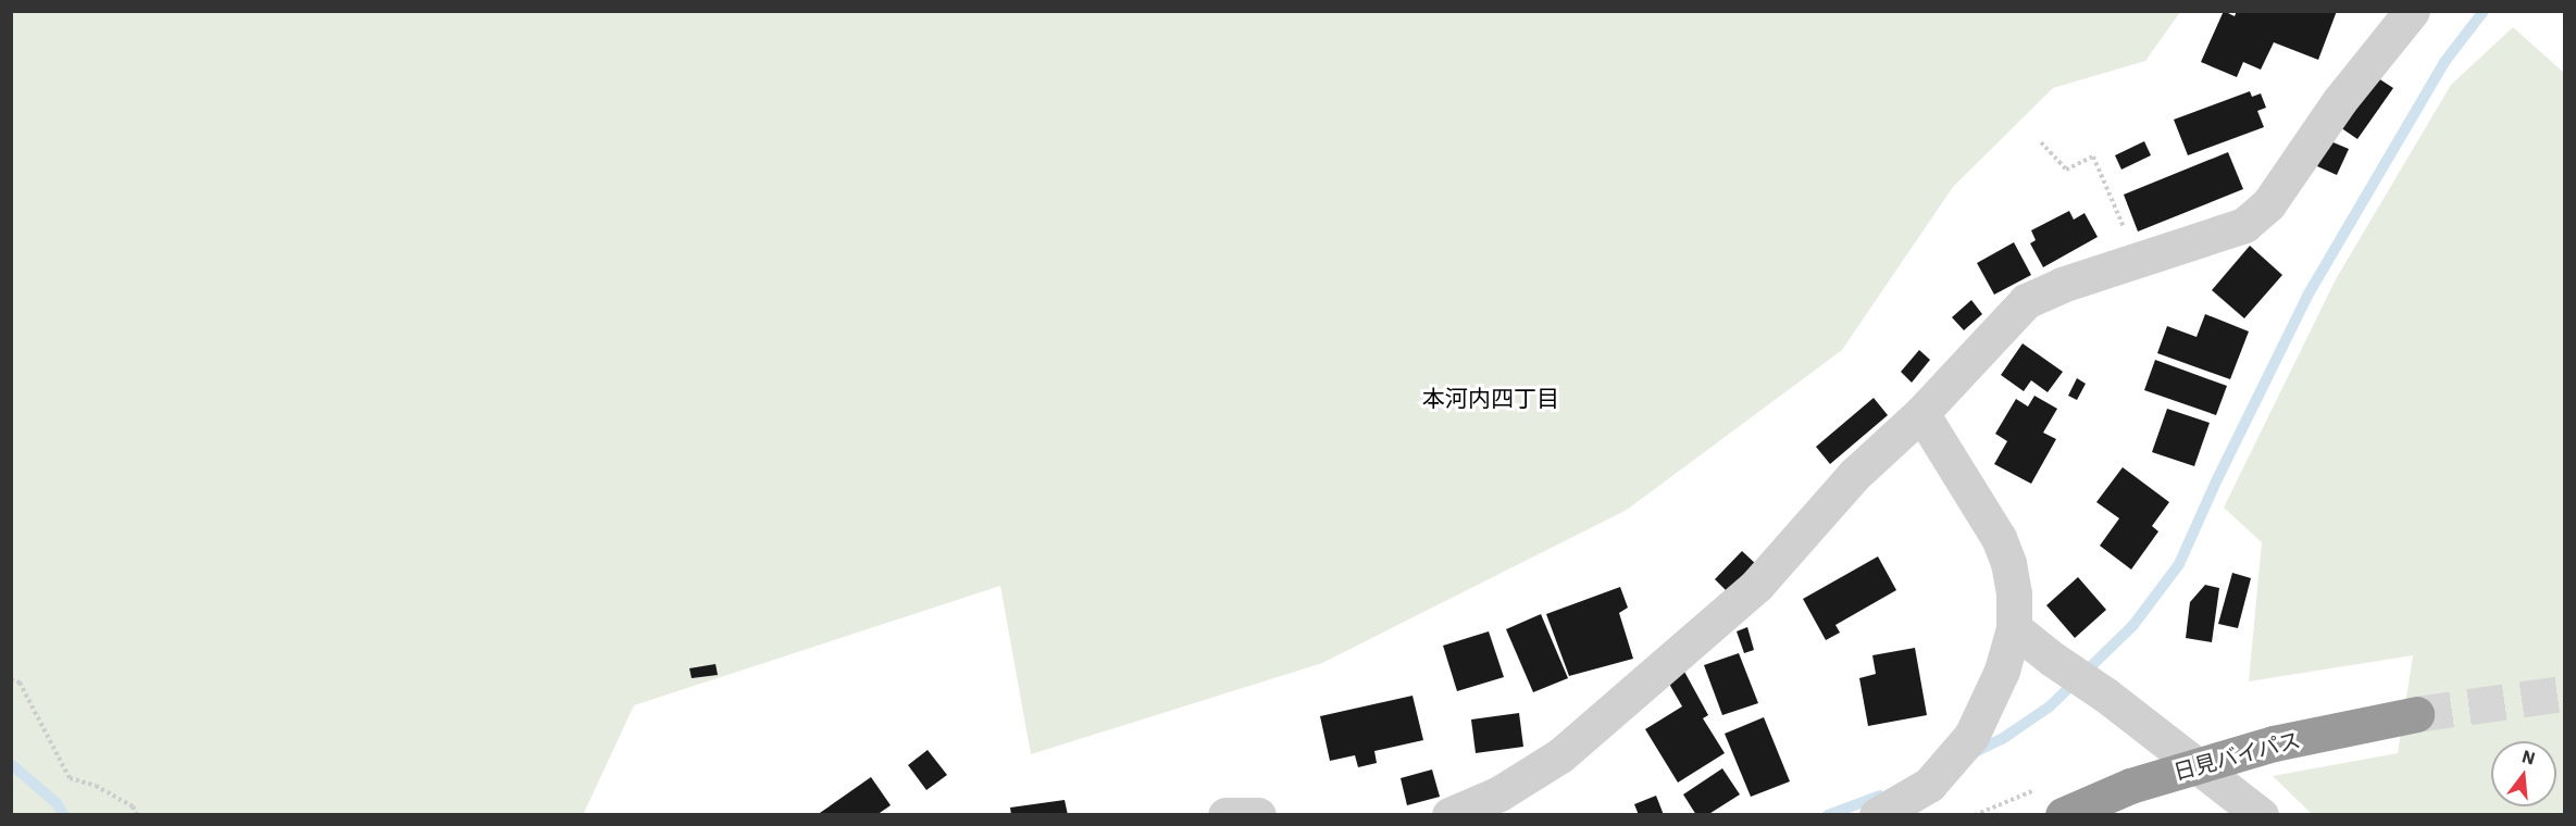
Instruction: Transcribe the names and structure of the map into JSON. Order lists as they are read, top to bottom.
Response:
{
  "streets": {
    "highway": ["日見バイパス"]
  },
  "districts": ["本河内四丁目"],
  "north": "top"
}
